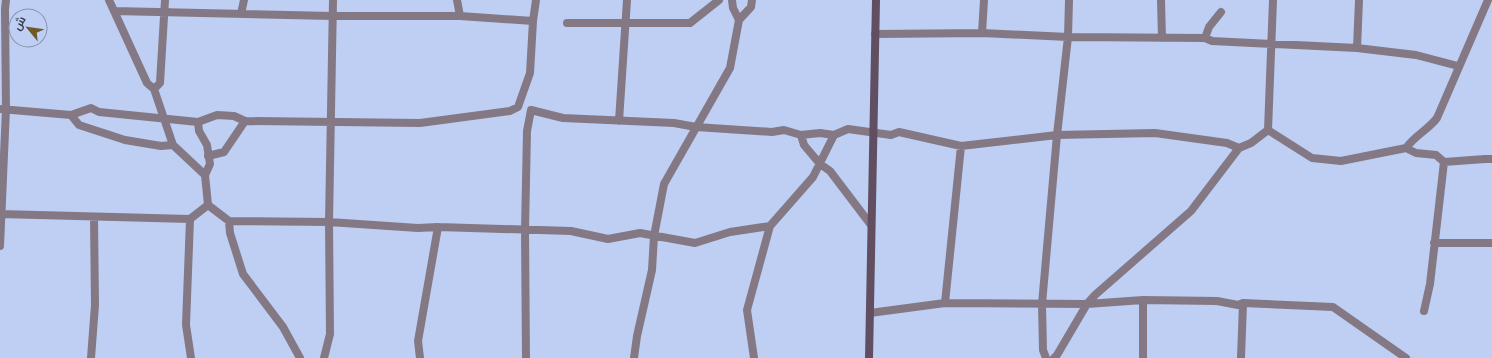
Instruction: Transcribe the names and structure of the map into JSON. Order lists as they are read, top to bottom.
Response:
{
  "north": "top left"
}
